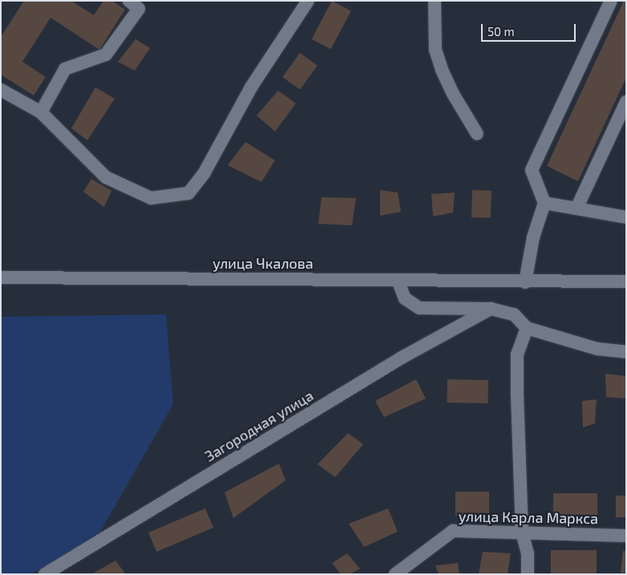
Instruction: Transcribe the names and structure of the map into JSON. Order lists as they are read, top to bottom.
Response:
{
  "streets": {
    "street": ["улица Чкалова", "Загородная улица", "улица Карла Маркса"]
  },
  "scale_bar": "50 m"
}
